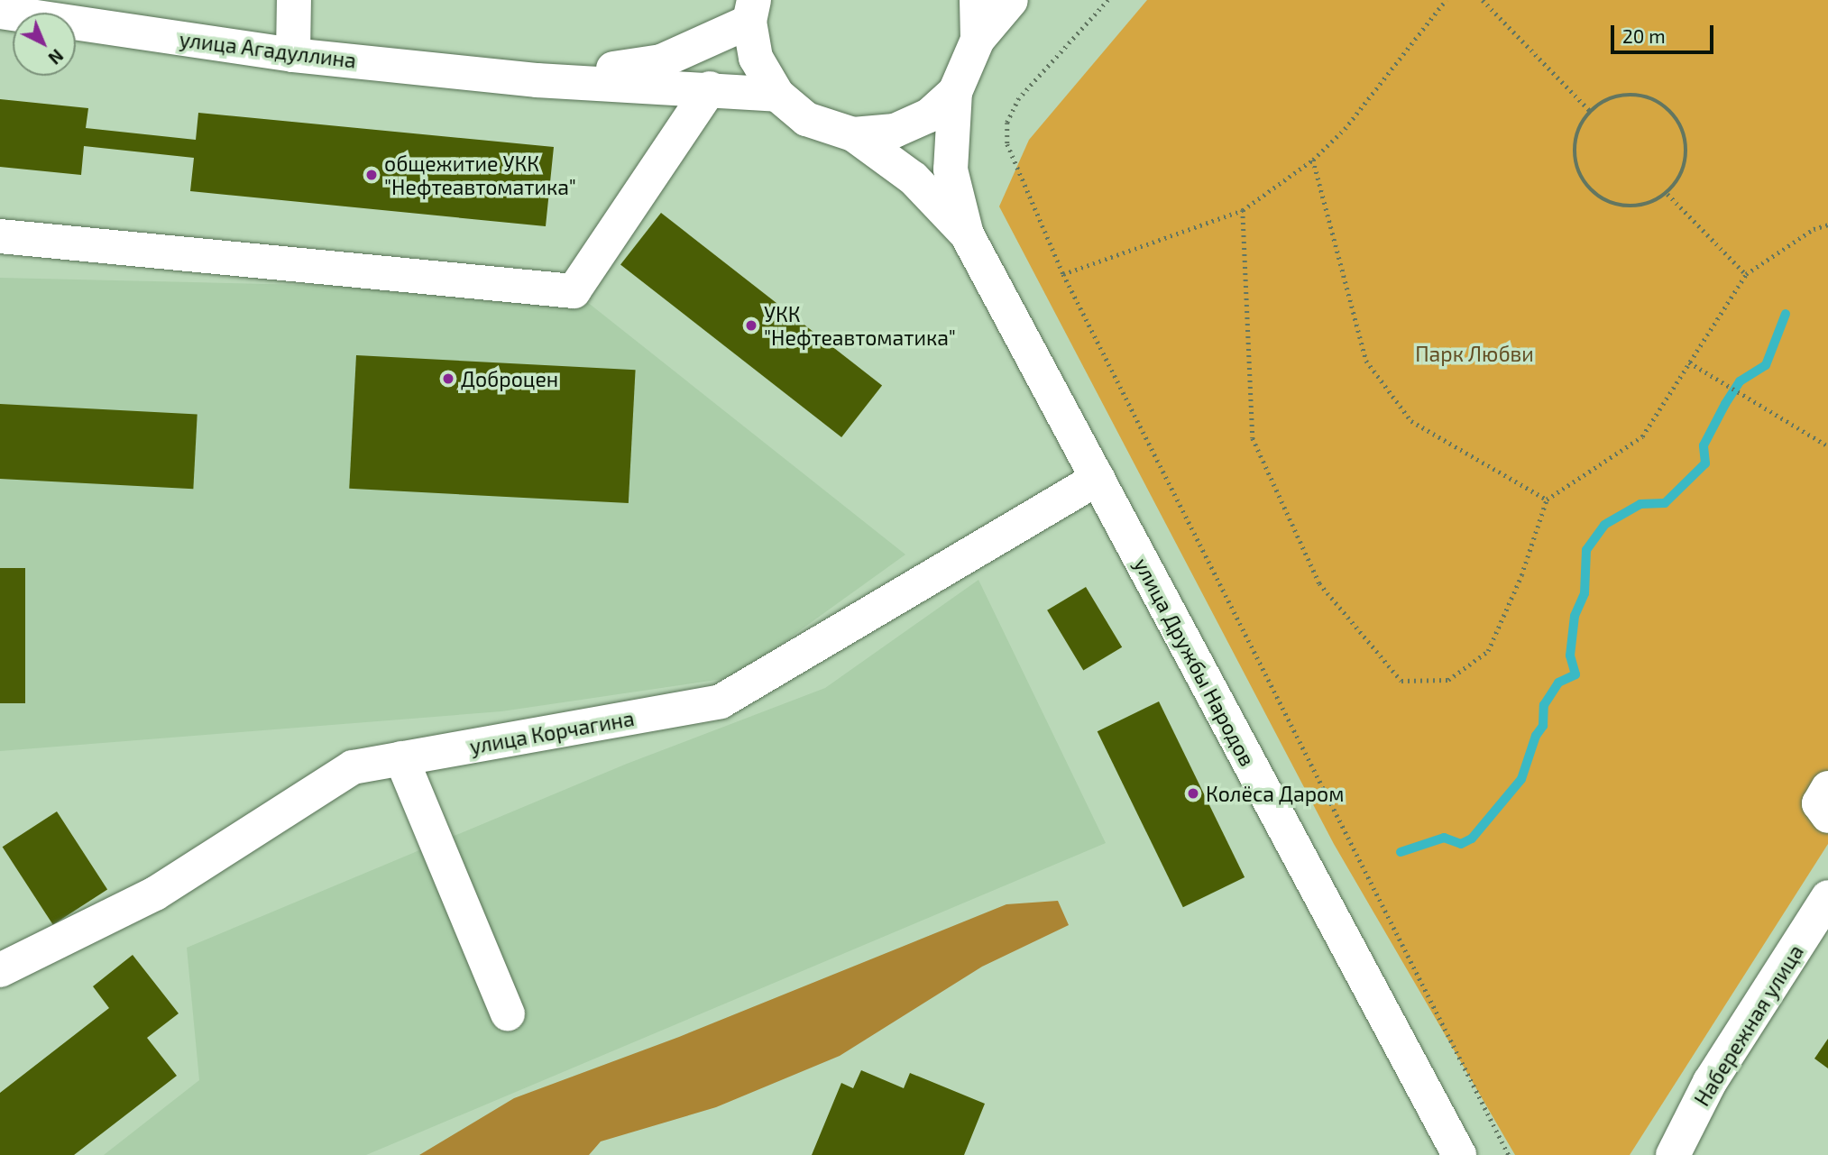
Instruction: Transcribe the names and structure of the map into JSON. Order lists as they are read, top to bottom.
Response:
{
  "streets": {
    "main road": [
      "улица Агадуллина",
      "улица Дружбы Народов",
      "улица Корчагина",
      "Набережная улица"
    ]
  },
  "crossings": [
    ["улица Дружбы Народов", "улица Корчагина"]
  ],
  "parks": ["Парк Любви"],
  "places": [
    "общежитие УКК \"Нефтеавтоматика\"",
    "УКК \"Нефтеавтоматика\"",
    "Доброцен",
    "Колёса Даром"
  ],
  "scale_bar": "20 m",
  "north": "bottom right"
}
